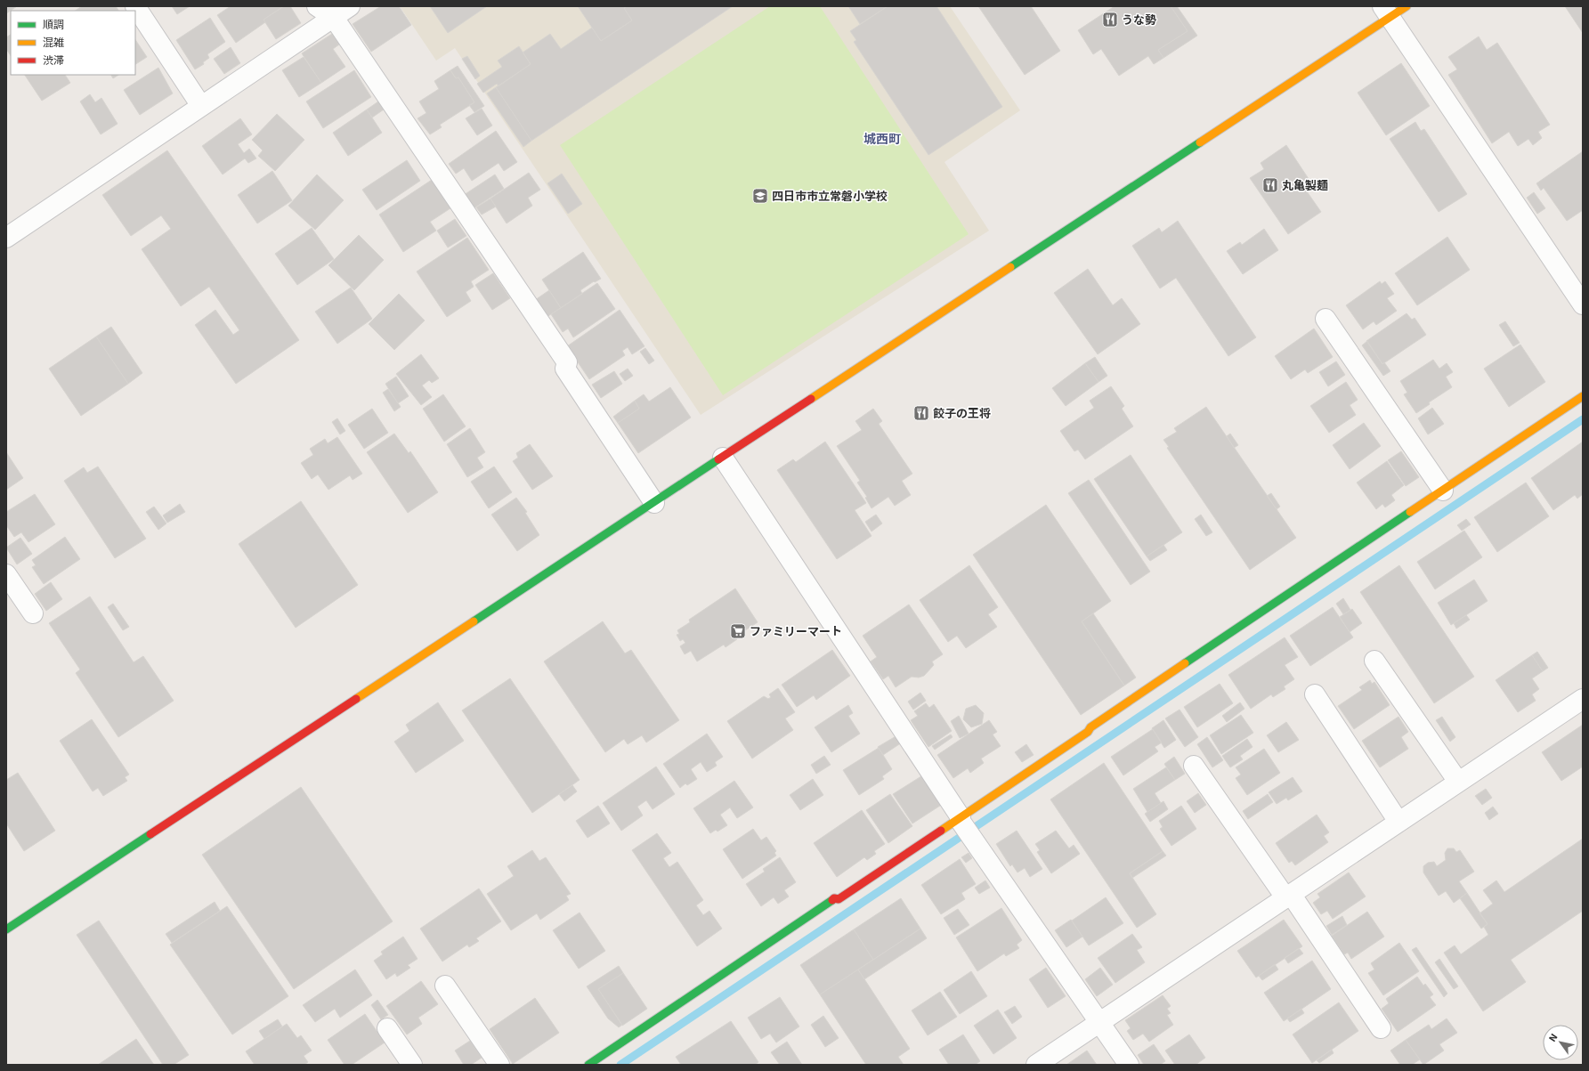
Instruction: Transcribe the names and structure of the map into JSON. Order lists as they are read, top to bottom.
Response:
{
  "districts": ["城西町"],
  "places": {
    "restaurant": ["うな勢", "丸亀製麺", "餃子の王将"],
    "school or university": ["四日市市立常磐小学校"],
    "supermarket": ["ファミリーマート"]
  },
  "legend": ["順調", "混雑", "渋滞"],
  "north": "top left"
}
